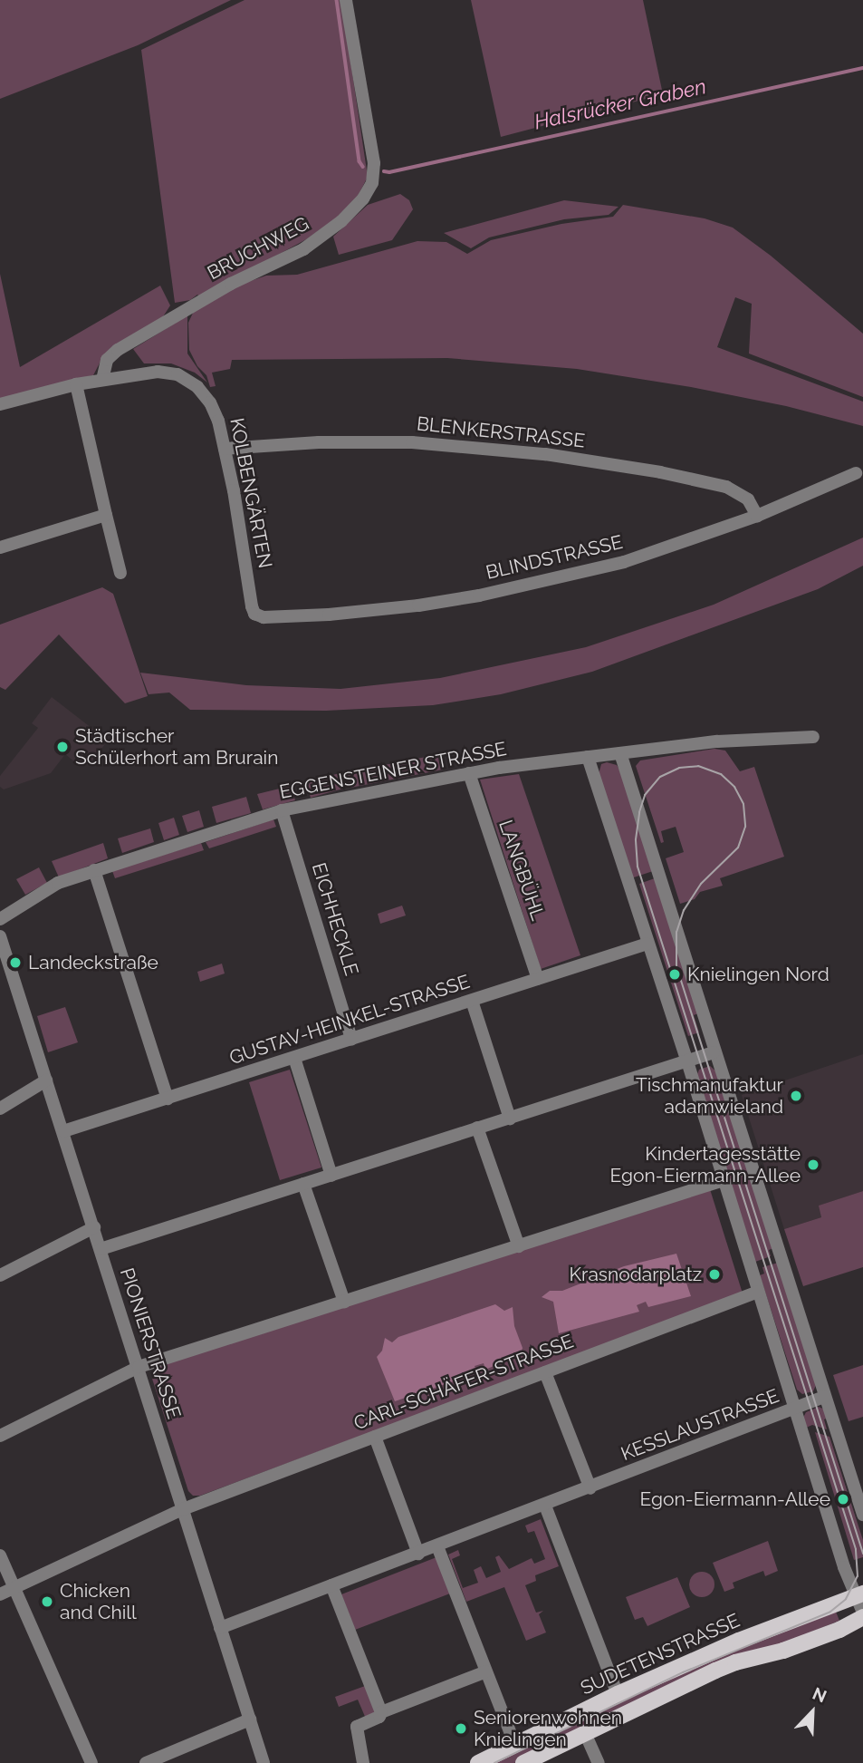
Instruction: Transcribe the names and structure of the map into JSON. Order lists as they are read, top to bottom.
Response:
{
  "streets": {
    "main road": ["SUDETENSTRASSE"],
    "street": [
      "BRUCHWEG",
      "BLENKERSTRASSE",
      "KOLBENGÄRTEN",
      "BLINDSTRASSE",
      "EGGENSTEINER STRASSE",
      "LANGBÜHL",
      "EICHHECKLE",
      "GUSTAV-HEINKEL-STRASSE",
      "PIONIERSTRASSE",
      "CARL-SCHÄFER-STRASSE",
      "KESSLAUSTRASSE"
    ]
  },
  "crossings": [
    ["BRUCHWEG", "KOLBENGÄRTEN"],
    ["BLENKERSTRASSE", "KOLBENGÄRTEN"],
    ["BLENKERSTRASSE", "BLINDSTRASSE"],
    ["KOLBENGÄRTEN", "BLINDSTRASSE"],
    ["EGGENSTEINER STRASSE", "LANGBÜHL"],
    ["EGGENSTEINER STRASSE", "EICHHECKLE"],
    ["LANGBÜHL", "GUSTAV-HEINKEL-STRASSE"],
    ["EICHHECKLE", "GUSTAV-HEINKEL-STRASSE"],
    ["GUSTAV-HEINKEL-STRASSE", "PIONIERSTRASSE"],
    ["PIONIERSTRASSE", "CARL-SCHÄFER-STRASSE"],
    ["PIONIERSTRASSE", "KESSLAUSTRASSE"]
  ],
  "water": ["Halsrücker Graben"],
  "places": [
    "Städtischer Schülerhort am Brurain",
    "Landeckstraße",
    "Knielingen Nord",
    "Tischmanufaktur adamwieland",
    "Kindertagesstätte Egon-Eiermann-Allee",
    "Krasnodarplatz",
    "Egon-Eiermann-Allee",
    "Chicken and Chill",
    "Seniorenwohnen Knielingen"
  ],
  "north": "top right"
}
